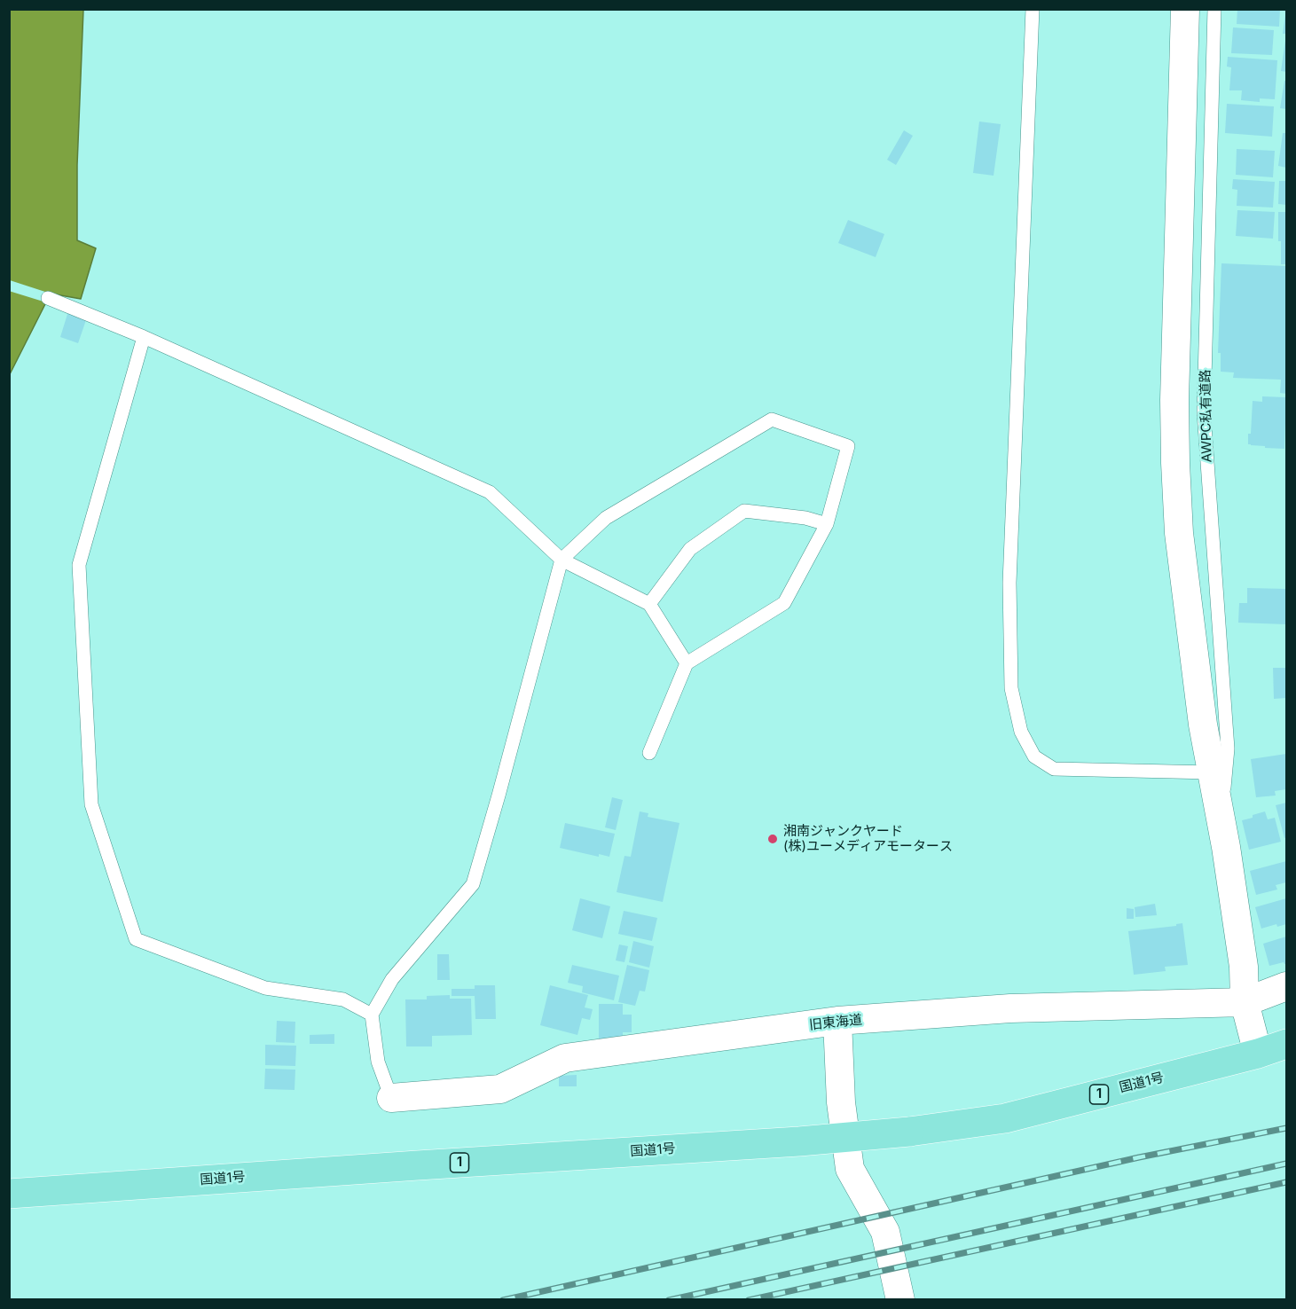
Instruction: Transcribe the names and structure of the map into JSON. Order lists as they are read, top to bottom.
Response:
{
  "streets": {
    "highway": ["国道1号", "1"],
    "street": ["旧東海道"],
    "lane": ["AWPC私有道路"]
  },
  "places": ["湘南ジャンクヤード (株)ユーメディアモータース"]
}
